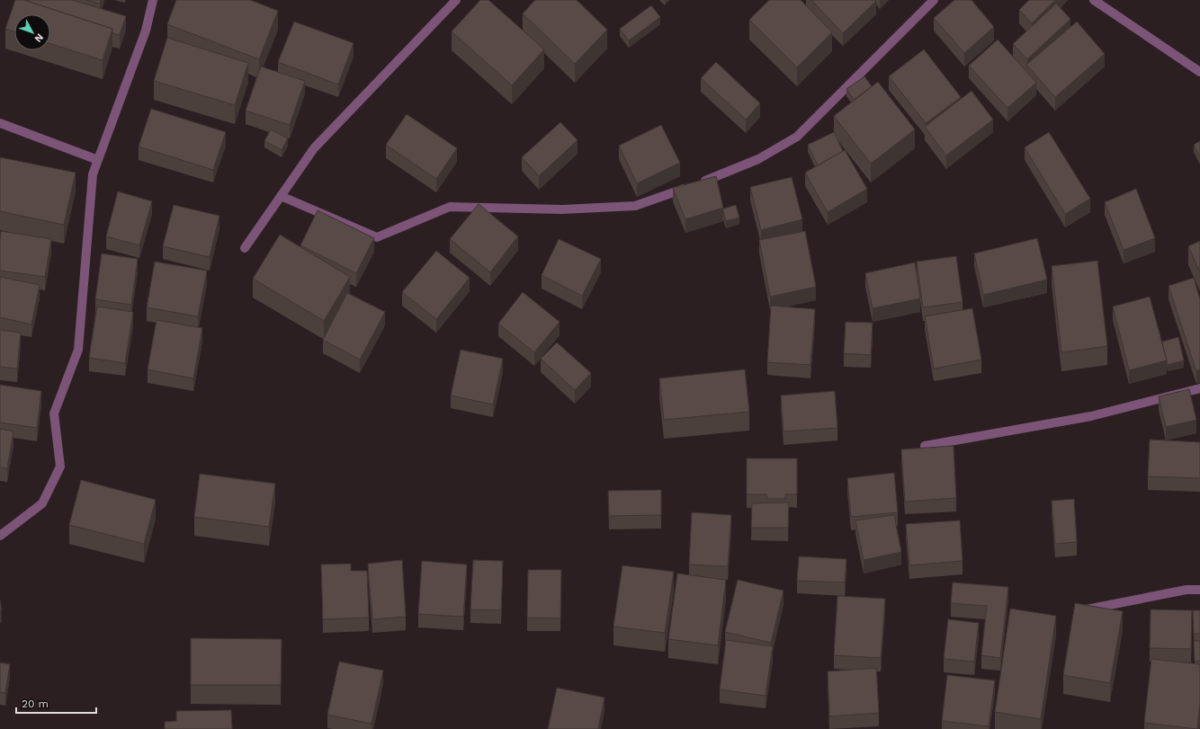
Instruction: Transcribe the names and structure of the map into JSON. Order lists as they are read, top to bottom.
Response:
{
  "scale_bar": "20 m",
  "north": "bottom right"
}
